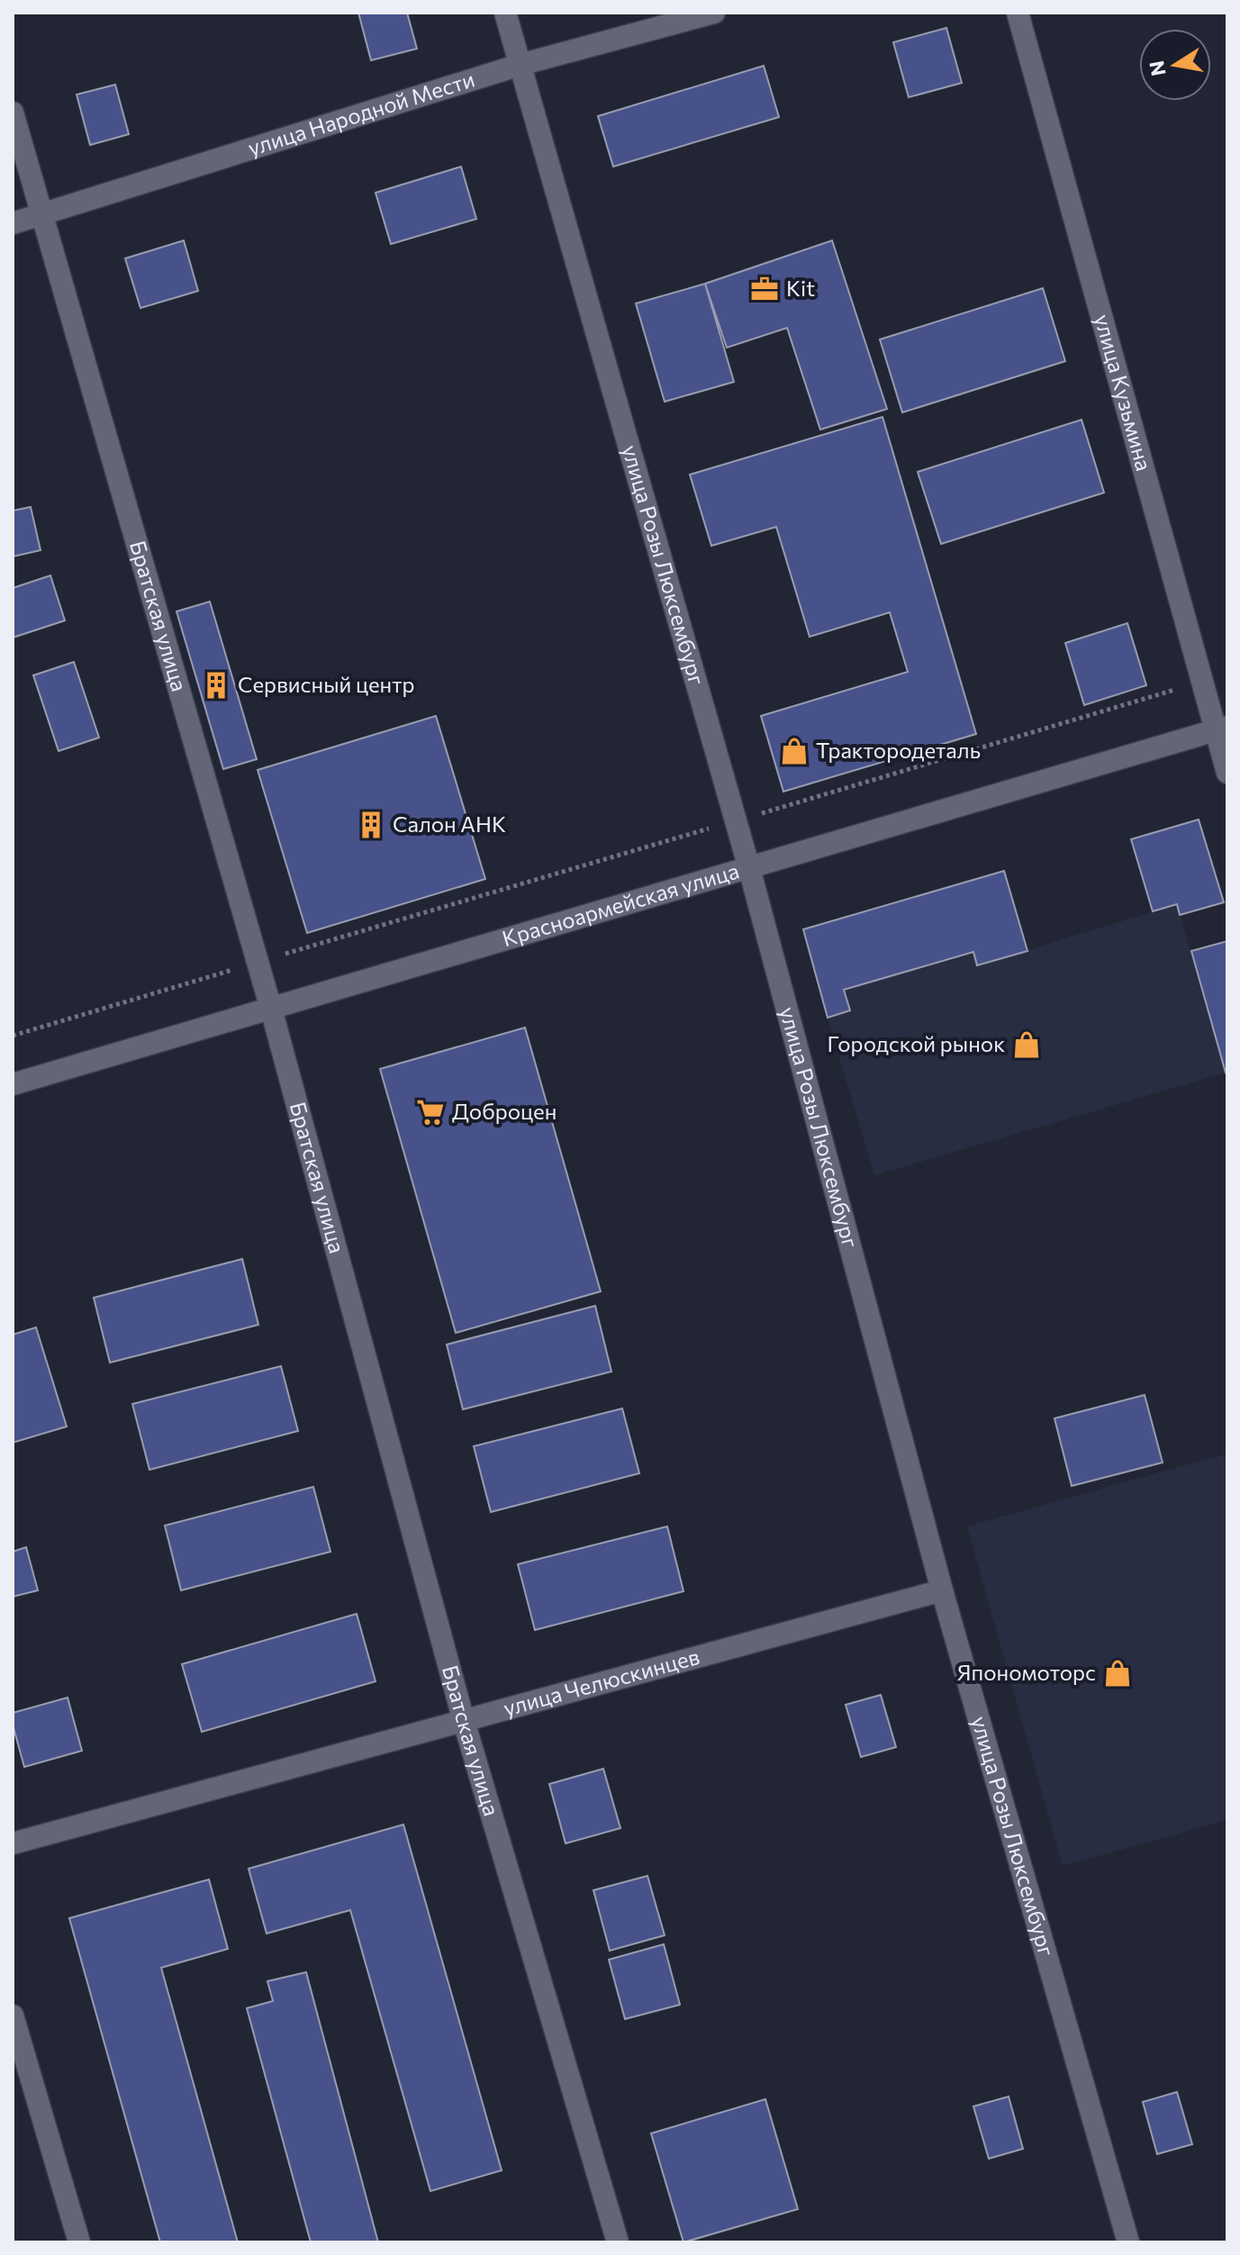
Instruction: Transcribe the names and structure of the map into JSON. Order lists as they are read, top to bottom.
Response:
{
  "streets": {
    "street": [
      "улица Народной Мести",
      "улица Кузьмина",
      "улица Розы Люксембург",
      "Братская улица",
      "Красноармейская улица",
      "улица Челюскинцев"
    ]
  },
  "crossings": [
    ["улица Народной Мести", "улица Розы Люксембург"],
    ["улица Народной Мести", "Братская улица"],
    ["улица Кузьмина", "Красноармейская улица"],
    ["улица Розы Люксембург", "Красноармейская улица"],
    ["улица Розы Люксембург", "улица Челюскинцев"],
    ["Братская улица", "Красноармейская улица"],
    ["Братская улица", "улица Челюскинцев"]
  ],
  "places": {
    "office": ["Kit"],
    "building": ["Сервисный центр", "Салон АНК"],
    "shop": ["Трактородеталь", "Городской рынок", "Япономоторс"],
    "supermarket": ["Доброцен"]
  },
  "north": "left"
}
